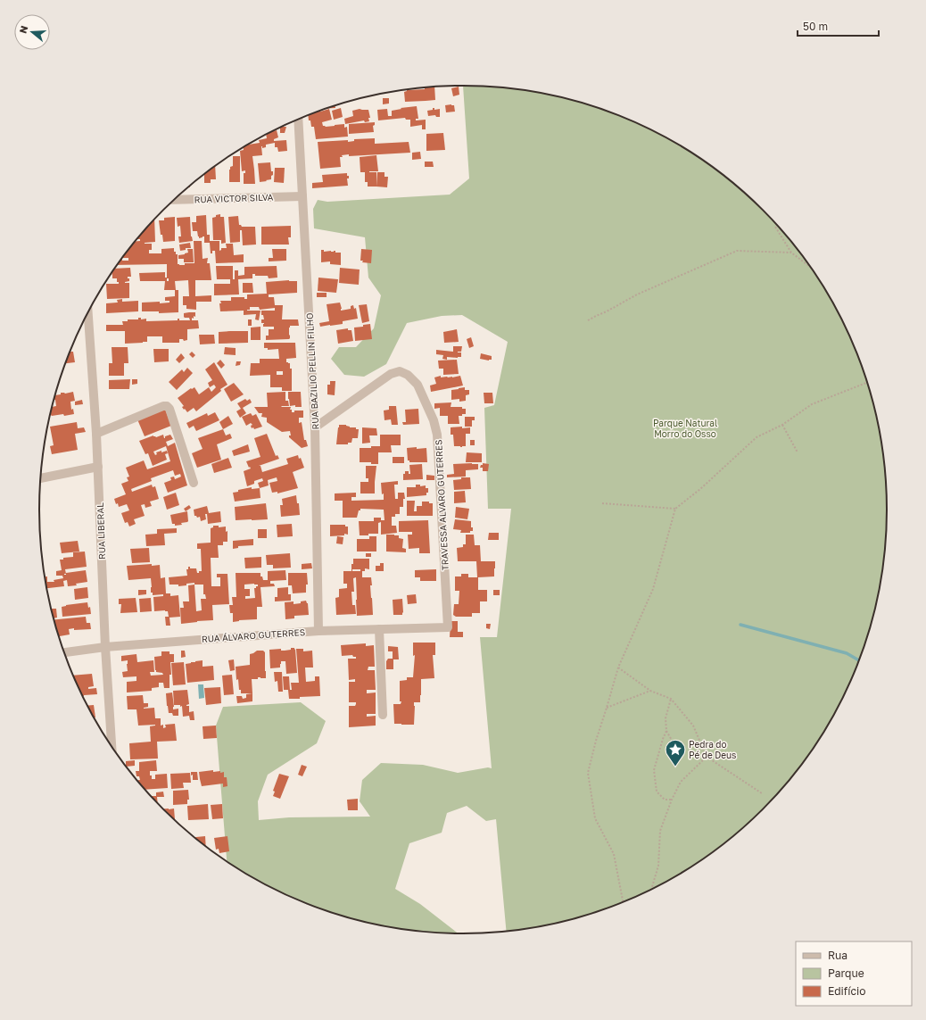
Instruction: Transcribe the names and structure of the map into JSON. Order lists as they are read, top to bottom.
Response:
{
  "streets": {
    "street": [
      "RUA VICTOR SILVA",
      "RUA BAZILIO PELLIN FILHO",
      "TRAVESSA ALVARO GUTERRES",
      "RUA LIBERAL",
      "RUA ÁLVARO GUTERRES"
    ]
  },
  "crossings": [
    ["RUA VICTOR SILVA", "RUA BAZILIO PELLIN FILHO"],
    ["RUA BAZILIO PELLIN FILHO", "TRAVESSA ALVARO GUTERRES"],
    ["RUA BAZILIO PELLIN FILHO", "RUA ÁLVARO GUTERRES"],
    ["TRAVESSA ALVARO GUTERRES", "RUA ÁLVARO GUTERRES"],
    ["RUA LIBERAL", "RUA ÁLVARO GUTERRES"]
  ],
  "parks": ["Parque Natural Morro do Osso"],
  "places": {
    "place": ["Pedra do Pé de Deus"]
  },
  "legend": ["Rua", "Parque", "Edifício"],
  "scale_bar": "50 m",
  "north": "left"
}
